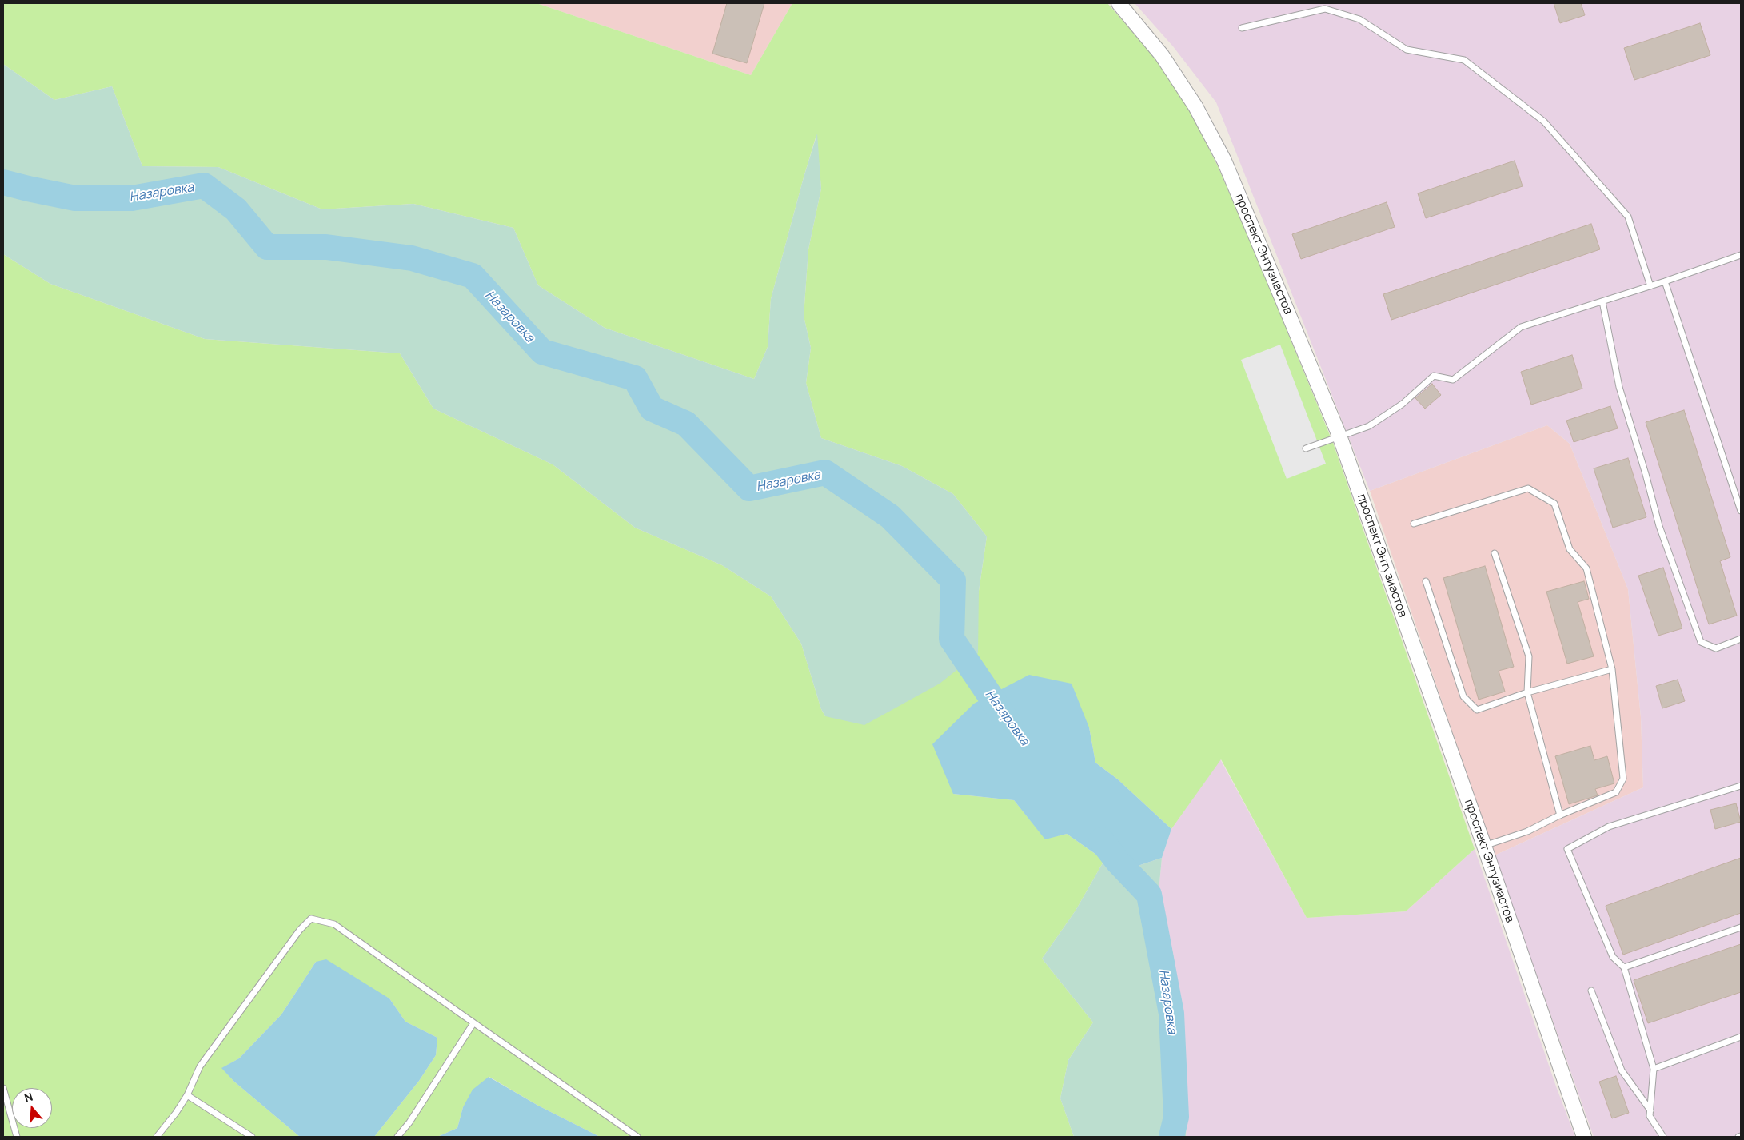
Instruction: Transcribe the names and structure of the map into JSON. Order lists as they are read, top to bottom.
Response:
{
  "streets": {
    "street": ["проспект Энтузиастов"]
  },
  "water": ["Назаровка"],
  "north": "top"
}
